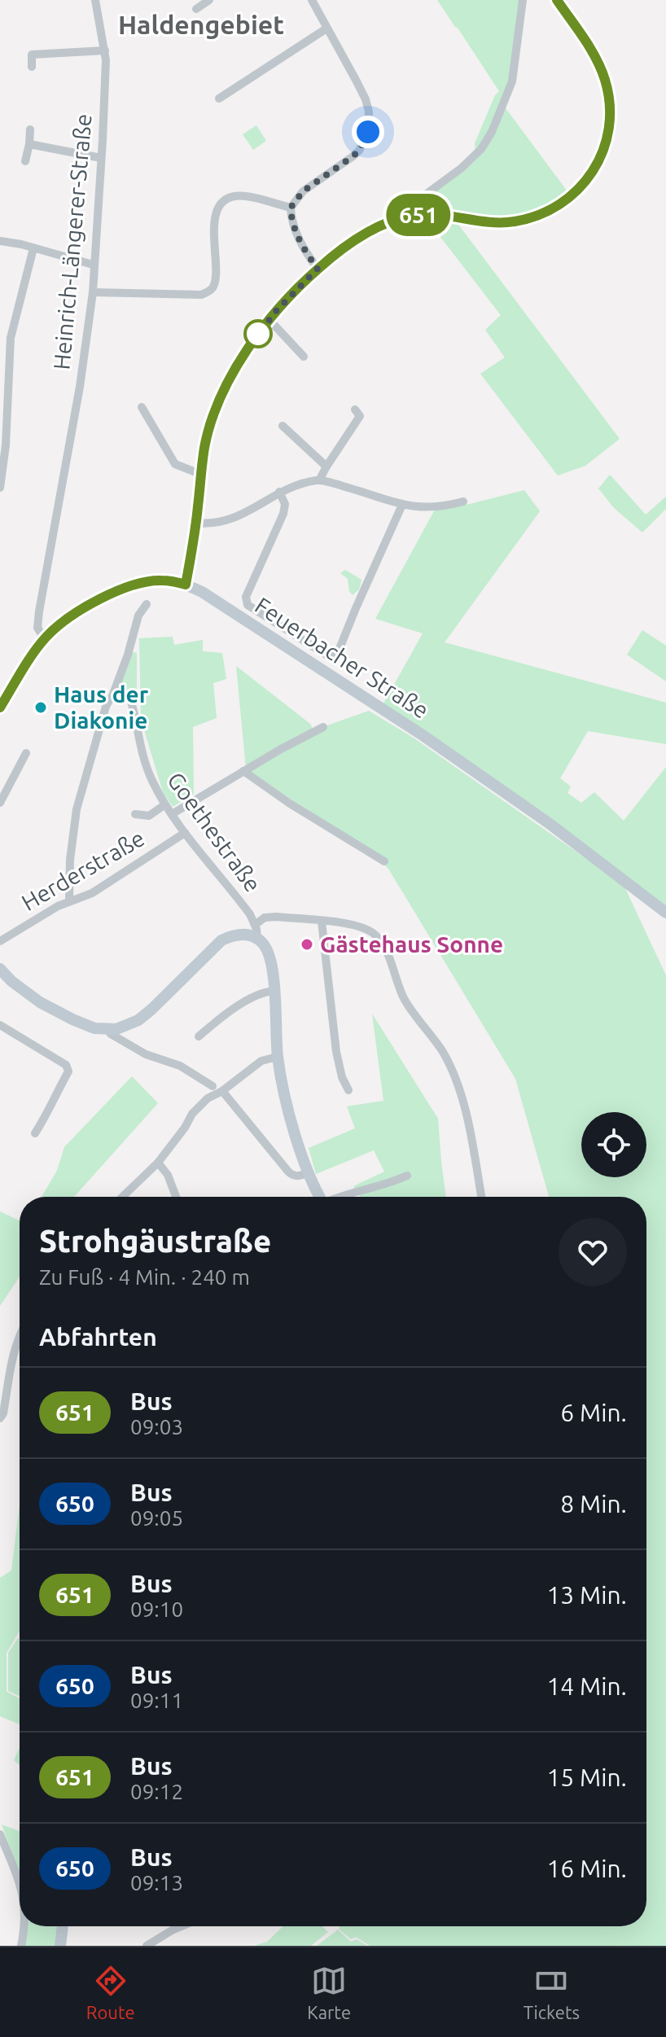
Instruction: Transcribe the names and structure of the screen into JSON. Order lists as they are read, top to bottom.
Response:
{
  "streets": {
    "main road": ["Feuerbacher Straße"],
    "street": ["Heinrich-Längerer-Straße", "Goethestraße", "Herderstraße"]
  },
  "crossings": [
    ["Heinrich-Längerer-Straße", "Feuerbacher Straße"],
    ["Goethestraße", "Herderstraße"]
  ],
  "districts": ["Haldengebiet"],
  "places": ["Haus der Diakonie", "Gästehaus Sonne"],
  "lines": ["bus line 651"],
  "page": {
    "on_map": "651",
    "heading": [
      ["Strohgäustraße", "Zu Fuß · 4 Min. · 240 m"],
      "Abfahrten"
    ],
    "list": [
      {
        "mark": "651",
        "name": "Bus",
        "note": "09:03",
        "value": "6 Min."
      },
      {
        "mark": "650",
        "name": "Bus",
        "note": "09:05",
        "value": "8 Min."
      },
      {
        "mark": "651",
        "name": "Bus",
        "note": "09:10",
        "value": "13 Min."
      },
      {
        "mark": "650",
        "name": "Bus",
        "note": "09:11",
        "value": "14 Min."
      },
      {
        "mark": "651",
        "name": "Bus",
        "note": "09:12",
        "value": "15 Min."
      },
      {
        "mark": "650",
        "name": "Bus",
        "note": "09:13",
        "value": "16 Min."
      }
    ],
    "tabs": ["Route", "Karte", "Tickets"]
  }
}
